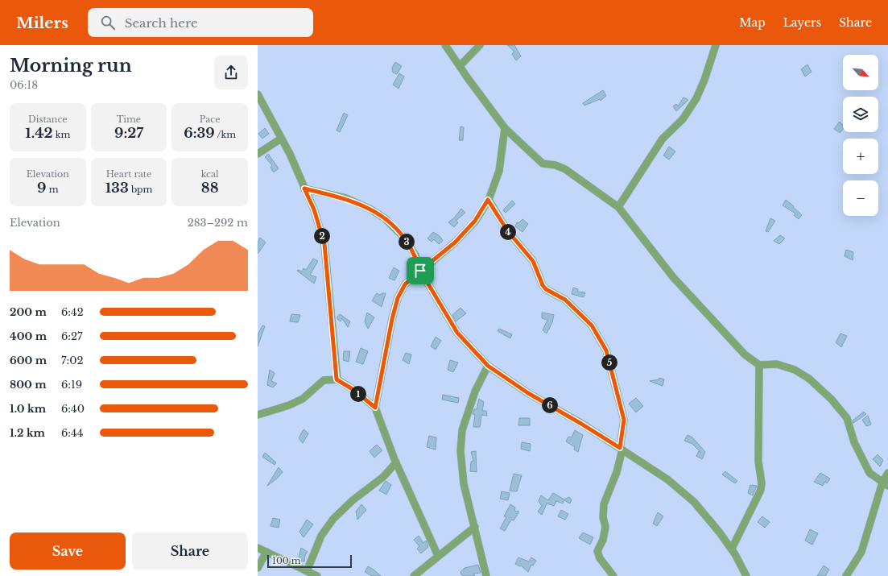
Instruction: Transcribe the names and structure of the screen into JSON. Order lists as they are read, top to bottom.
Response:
{
  "scale_bar": "100 m",
  "north": "bottom right",
  "page": {
    "header": "Milers",
    "search": "Search here",
    "nav": ["Map", "Layers", "Share"],
    "heading": ["Morning run", "06:18"],
    "map_buttons": ["+", "−"],
    "stats": [
      ["Distance", "1.42 km"],
      ["Time", "9:27"],
      ["Pace", "6:39 /km"],
      ["Elevation", "9 m"],
      ["Heart rate", "133 bpm"],
      ["kcal", "88"]
    ],
    "chart": ["Elevation", "283–292 m"],
    "pins": [
      "4",
      "2",
      "3",
      "5",
      "1",
      "6"
    ],
    "list": [
      {
        "name": "200 m",
        "note": "6:42"
      },
      {
        "name": "400 m",
        "note": "6:27"
      },
      {
        "name": "600 m",
        "note": "7:02"
      },
      {
        "name": "800 m",
        "note": "6:19"
      },
      {
        "name": "1.0 km",
        "note": "6:40"
      },
      {
        "name": "1.2 km",
        "note": "6:44"
      }
    ],
    "buttons": ["Save", "Share"],
    "scale": "100 m"
  }
}
